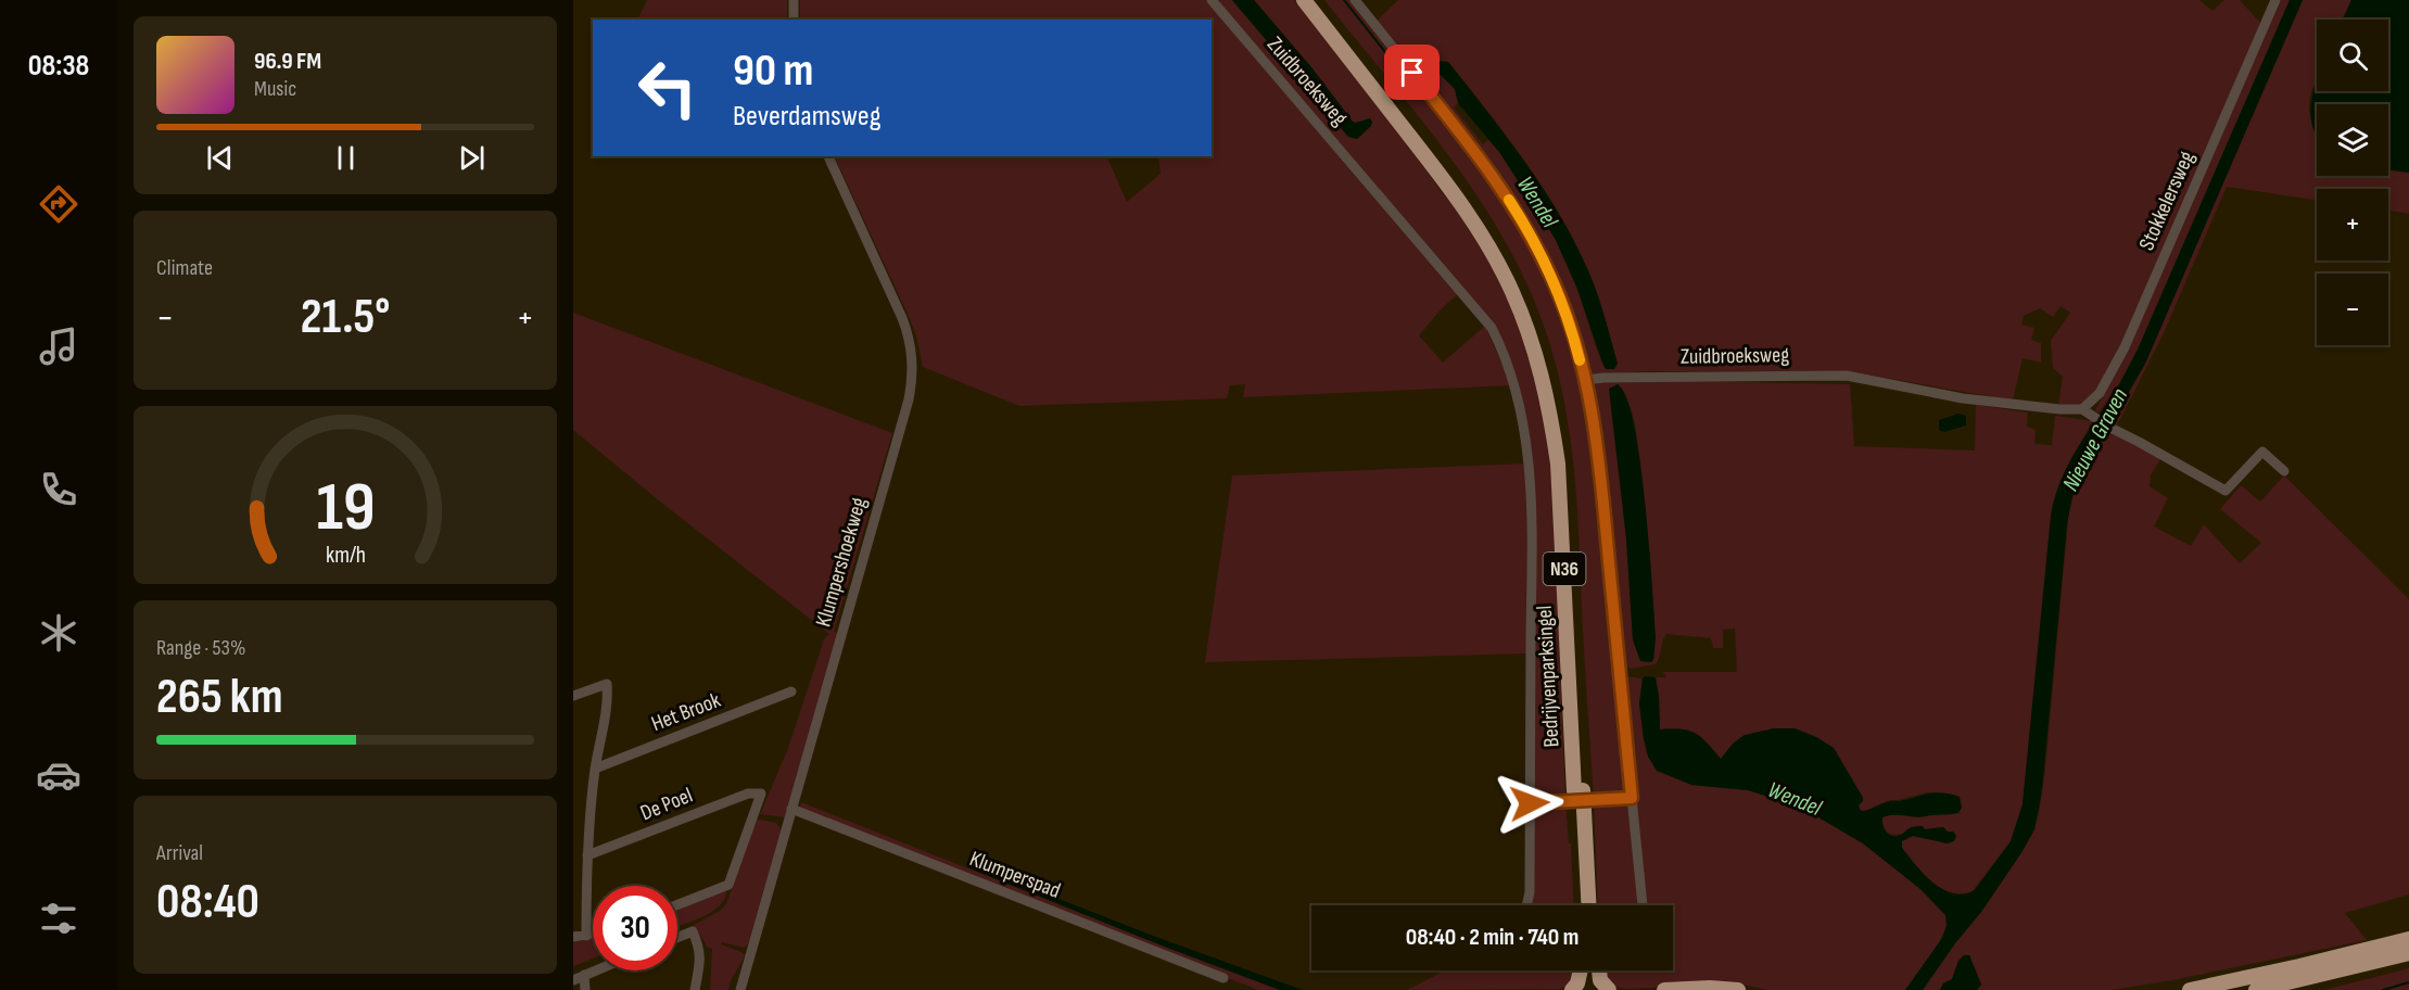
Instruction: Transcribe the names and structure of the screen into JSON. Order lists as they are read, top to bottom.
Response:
{
  "streets": {
    "highway": ["N36", "Bedrijvenparksingel"],
    "street": [
      "Zuidbroeksweg",
      "Stokkelersweg",
      "Klumpershoekweg",
      "Het Brook",
      "De Poel",
      "Klumperspad"
    ]
  },
  "crossings": [
    ["Zuidbroeksweg", "Stokkelersweg"],
    ["Klumpershoekweg", "Klumperspad"]
  ],
  "water": ["Wendel", "Nieuwe Graven"],
  "page": {
    "tabs": "08:38",
    "map_buttons": ["+", "−"],
    "turn": ["90 m", "Beverdamsweg"],
    "song": ["96.9 FM", "Music"],
    "tile": [
      "Climate",
      ["Range · 53%", "265 km"],
      ["Arrival", "08:40"]
    ],
    "heat": ["−", "21.5°", "+"],
    "limit": "30",
    "trip": "08:40 · 2 min · 740 m",
    "gauge": ["19", "km/h"]
  }
}
